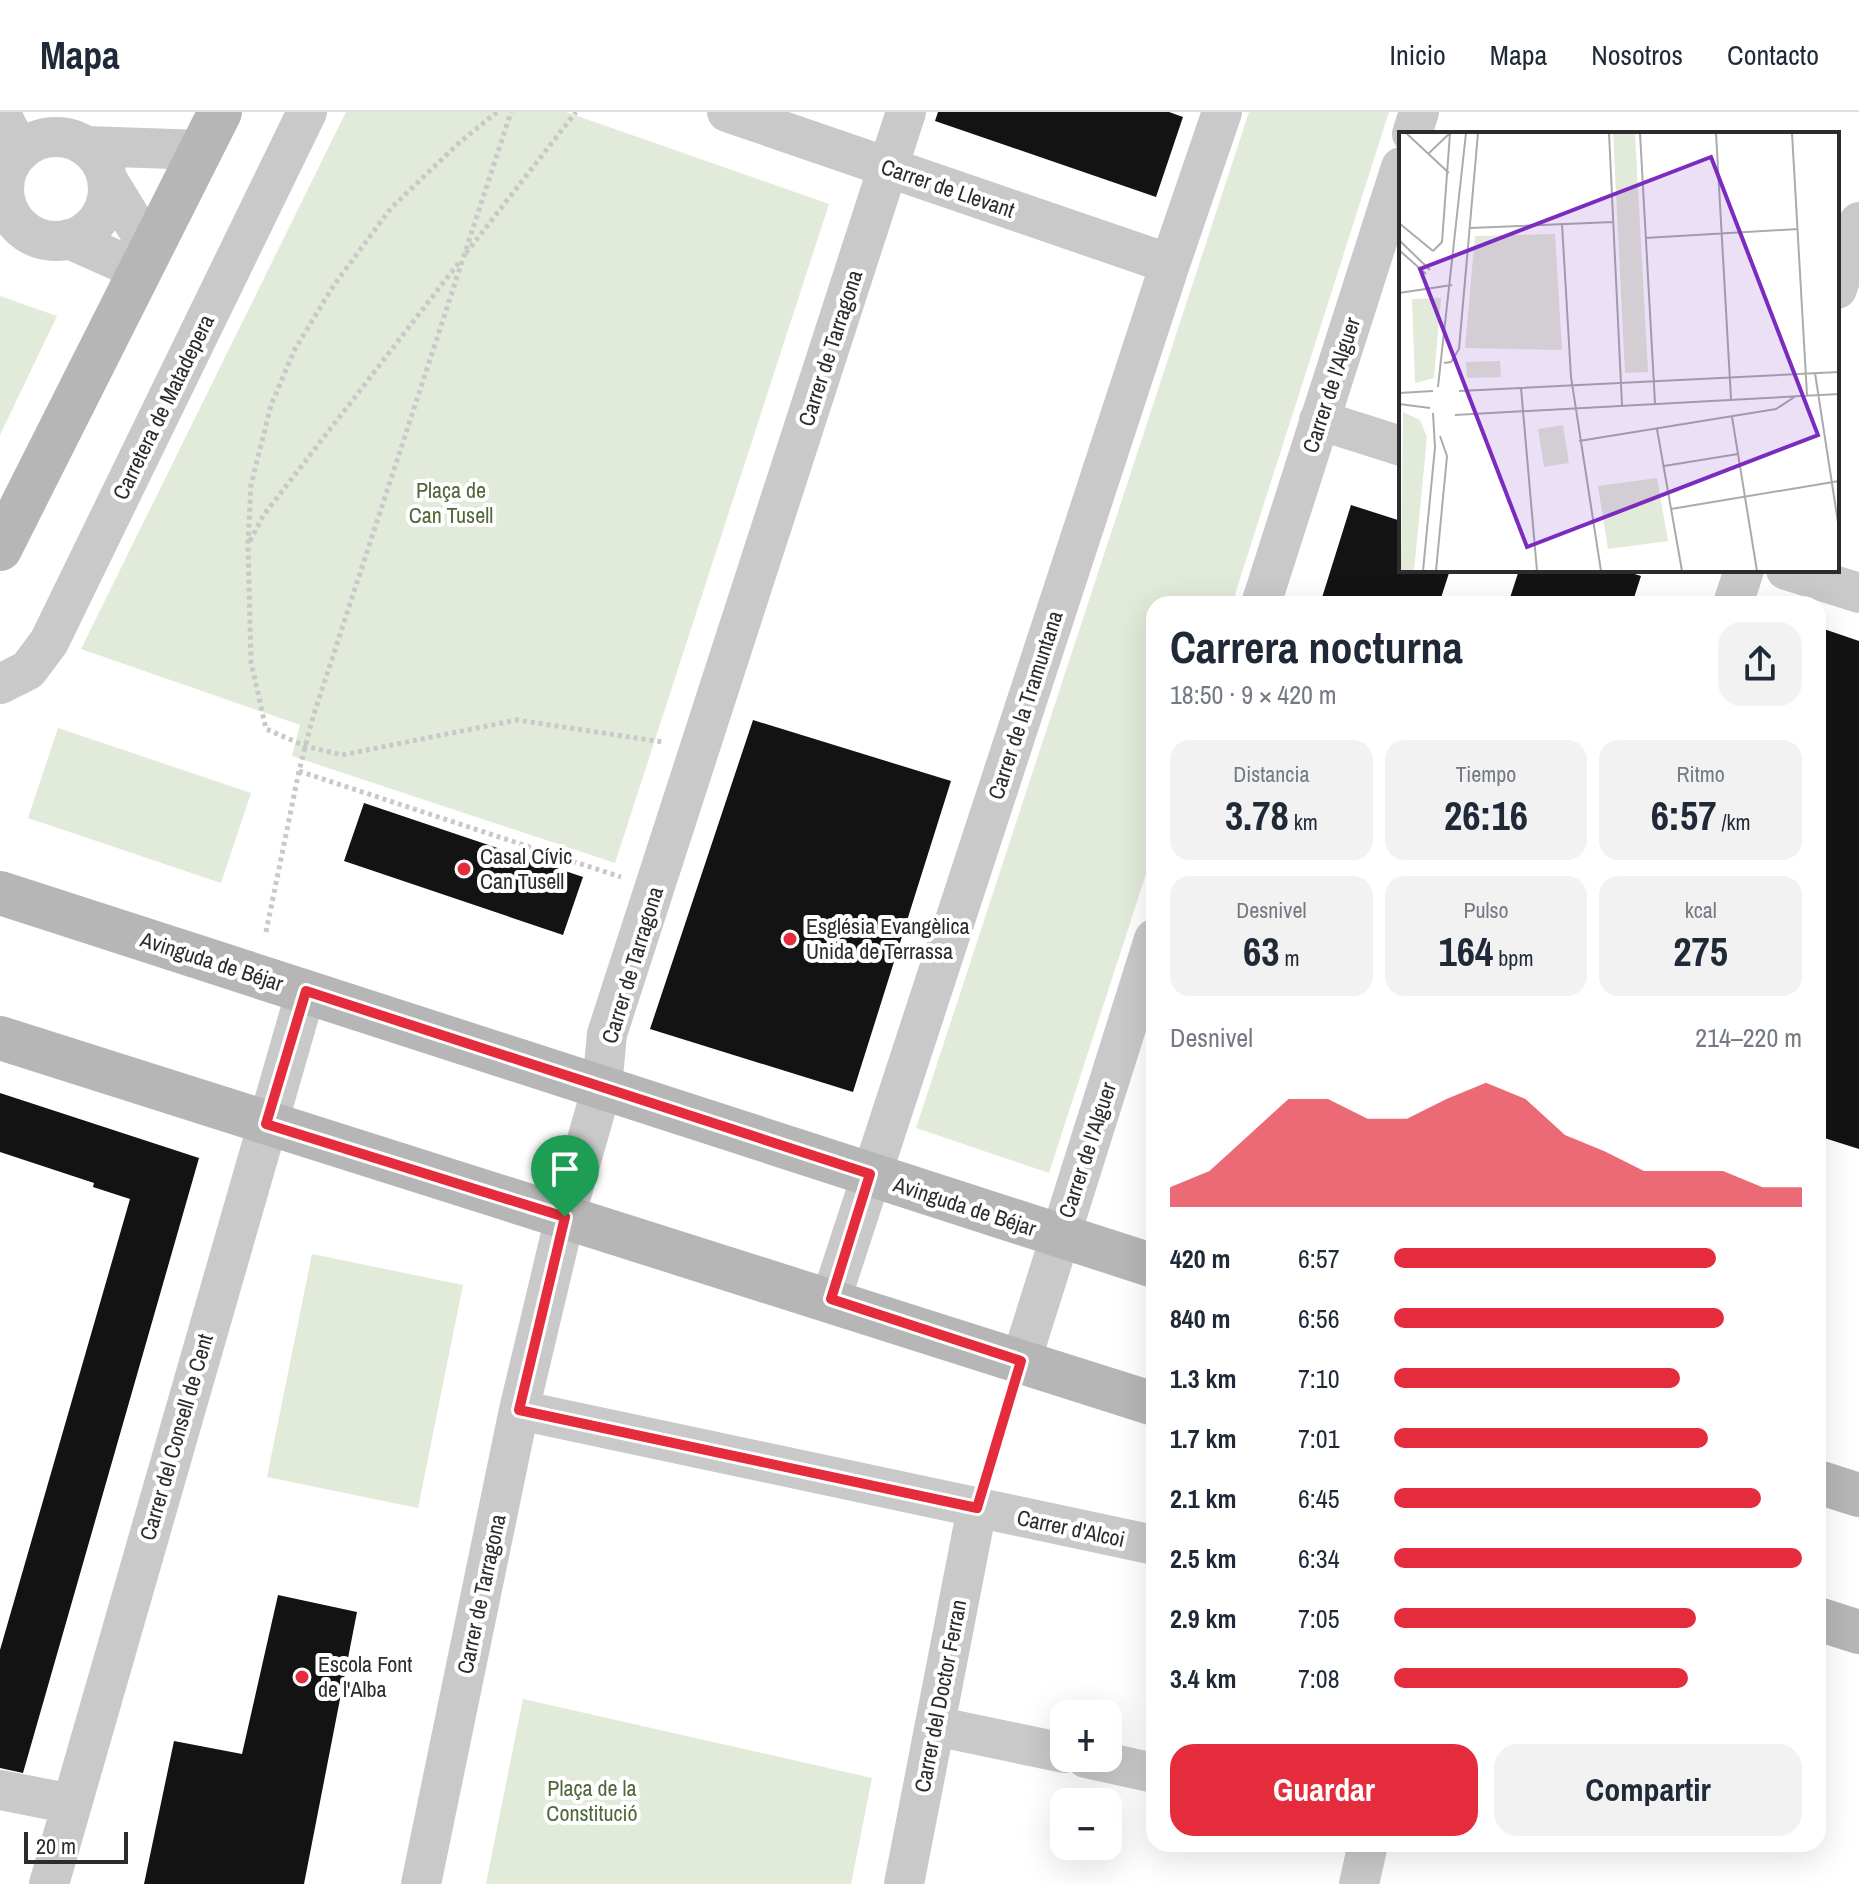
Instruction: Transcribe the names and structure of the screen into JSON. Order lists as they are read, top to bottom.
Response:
{
  "streets": {
    "main road": ["Avinguda de Béjar"],
    "street": [
      "Carrer de Llevant",
      "Carrer de Tarragona",
      "Carrer de l'Alguer",
      "Carretera de Matadepera",
      "Carrer de la Tramuntana",
      "Carrer del Consell de Cent",
      "Carrer d'Alcoi",
      "Carrer del Doctor Ferran"
    ]
  },
  "crossings": [
    ["Carrer de Llevant", "Carrer de Tarragona"],
    ["Carrer de Llevant", "Carrer de la Tramuntana"],
    ["Carrer de Tarragona", "Avinguda de Béjar"],
    ["Carrer de Tarragona", "Carrer d'Alcoi"],
    ["Carrer de l'Alguer", "Avinguda de Béjar"],
    ["Carrer de la Tramuntana", "Avinguda de Béjar"],
    ["Avinguda de Béjar", "Carrer del Consell de Cent"],
    ["Carrer d'Alcoi", "Carrer del Doctor Ferran"]
  ],
  "parks": ["Plaça de Can Tusell", "Plaça de la Constitució"],
  "places": ["Casal Cívic Can Tusell", "Església Evangèlica Unida de Terrassa", "Escola Font de l'Alba"],
  "scale_bar": "20 m",
  "page": {
    "header": "Mapa",
    "nav": [
      "Inicio",
      "Mapa",
      "Nosotros",
      "Contacto"
    ],
    "heading": ["Carrera nocturna", "18:50 · 9 × 420 m"],
    "stats": [
      ["Distancia", "3.78 km"],
      ["Tiempo", "26:16"],
      ["Ritmo", "6:57 /km"],
      ["Desnivel", "63 m"],
      ["Pulso", "164 bpm"],
      ["kcal", "275"]
    ],
    "chart": ["Desnivel", "214–220 m"],
    "list": [
      {
        "name": "420 m",
        "note": "6:57"
      },
      {
        "name": "840 m",
        "note": "6:56"
      },
      {
        "name": "1.3 km",
        "note": "7:10"
      },
      {
        "name": "1.7 km",
        "note": "7:01"
      },
      {
        "name": "2.1 km",
        "note": "6:45"
      },
      {
        "name": "2.5 km",
        "note": "6:34"
      },
      {
        "name": "2.9 km",
        "note": "7:05"
      },
      {
        "name": "3.4 km",
        "note": "7:08"
      }
    ],
    "map_buttons": ["+", "−"],
    "buttons": ["Guardar", "Compartir"],
    "scale": "20 m"
  }
}
